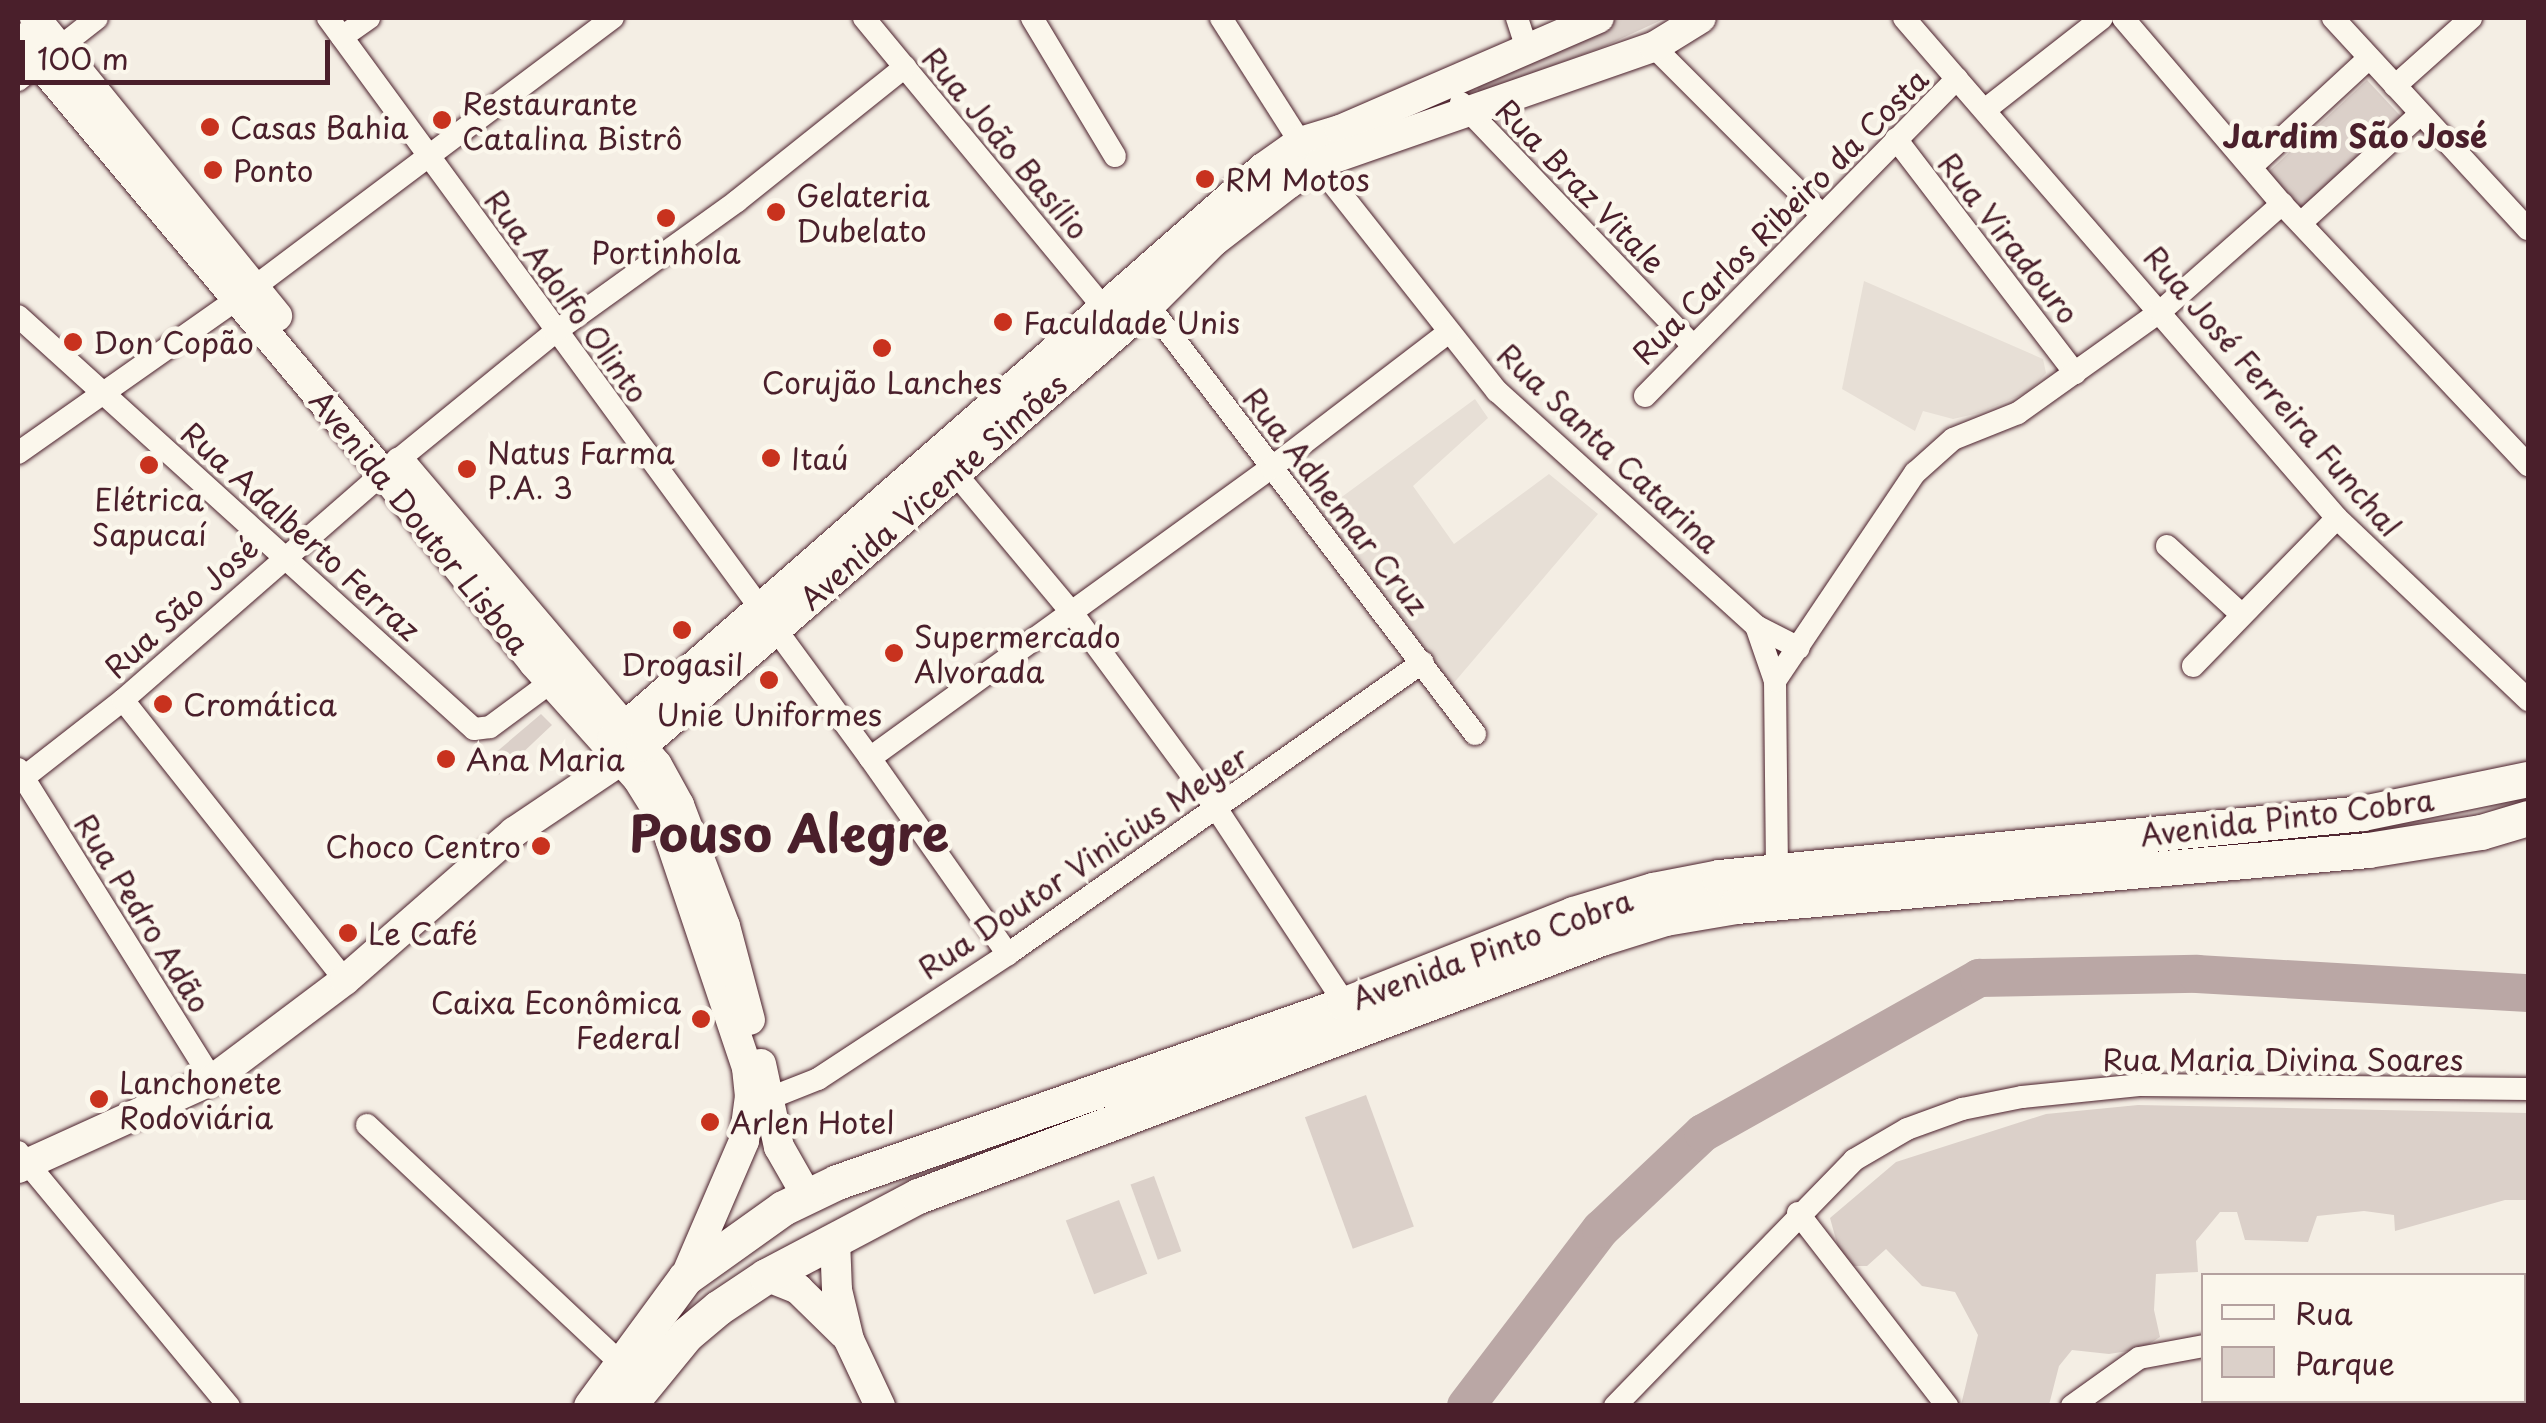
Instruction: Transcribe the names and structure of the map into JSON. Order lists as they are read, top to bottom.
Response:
{
  "streets": {
    "highway": ["Avenida Pinto Cobra"],
    "main road": ["Avenida Vicente Simões", "Avenida Doutor Lisboa"],
    "street": [
      "Rua João Basílio",
      "Rua Braz Vitale",
      "Rua Carlos Ribeiro da Costa",
      "Rua Viradouro",
      "Rua Adolfo Olinto",
      "Rua José Ferreira Funchal",
      "Rua Santa Catarina",
      "Rua Adhemar Cruz",
      "Rua Adalberto Ferraz",
      "Rua São José",
      "Rua Doutor Vinicius Meyer",
      "Rua Pedro Adão",
      "Rua Maria Divina Soares"
    ]
  },
  "crossings": [
    ["Rua João Basílio", "Avenida Vicente Simões"],
    ["Rua João Basílio", "Rua São José"],
    ["Rua Braz Vitale", "Rua Carlos Ribeiro da Costa"],
    ["Rua Braz Vitale", "Avenida Vicente Simões"],
    ["Rua Carlos Ribeiro da Costa", "Rua Viradouro"],
    ["Rua Carlos Ribeiro da Costa", "Rua José Ferreira Funchal"],
    ["Rua Adolfo Olinto", "Avenida Vicente Simões"],
    ["Rua Adolfo Olinto", "Rua São José"],
    ["Rua Adolfo Olinto", "Rua Doutor Vinicius Meyer"],
    ["Rua Santa Catarina", "Avenida Vicente Simões"],
    ["Rua Santa Catarina", "Avenida Pinto Cobra"],
    ["Avenida Vicente Simões", "Rua Adhemar Cruz"],
    ["Avenida Vicente Simões", "Avenida Doutor Lisboa"],
    ["Avenida Vicente Simões", "Rua Pedro Adão"],
    ["Rua Adhemar Cruz", "Rua Doutor Vinicius Meyer"],
    ["Avenida Doutor Lisboa", "Rua Adalberto Ferraz"],
    ["Avenida Doutor Lisboa", "Rua São José"],
    ["Avenida Doutor Lisboa", "Avenida Pinto Cobra"],
    ["Avenida Doutor Lisboa", "Rua Doutor Vinicius Meyer"],
    ["Rua Adalberto Ferraz", "Rua São José"],
    ["Rua São José", "Rua Pedro Adão"]
  ],
  "districts": ["Jardim São José", "Pouso Alegre"],
  "places": [
    "Restaurante Catalina Bistrô",
    "Casas Bahia",
    "Ponto",
    "RM Motos",
    "Gelateria Dubelato",
    "Portinhola",
    "Faculdade Unis",
    "Don Copão",
    "Corujão Lanches",
    "Itaú",
    "Elétrica Sapucaí",
    "Natus Farma P.A. 3",
    "Drogasil",
    "Supermercado Alvorada",
    "Unie Uniformes",
    "Cromática",
    "Ana Maria",
    "Choco Centro",
    "Le Café",
    "Caixa Econômica Federal",
    "Lanchonete Rodoviária",
    "Arlen Hotel"
  ],
  "legend": ["Rua", "Parque"],
  "scale_bar": "100 m"
}
